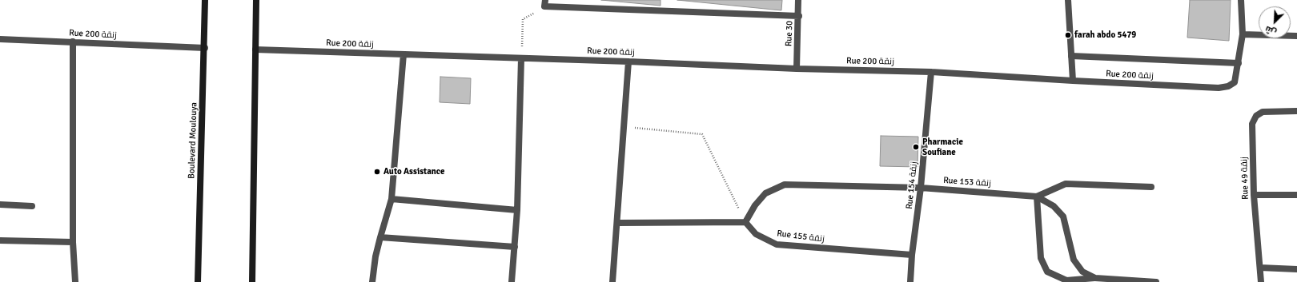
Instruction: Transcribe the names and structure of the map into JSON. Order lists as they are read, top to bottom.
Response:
{
  "streets": {
    "street": [
      "Rue 30",
      "Rue 200 زنقة",
      "Boulevard Moulouya",
      "Rue 49 زنقة",
      "Rue 153 زنقة",
      "Rue 154 زنقة",
      "Rue 155 زنقة"
    ]
  },
  "crossings": [
    ["Rue 30", "Rue 200 زنقة"],
    ["Rue 200 زنقة", "Boulevard Moulouya"],
    ["Rue 200 زنقة", "Rue 154 زنقة"],
    ["Rue 153 زنقة", "Rue 154 زنقة"],
    ["Rue 153 زنقة", "Rue 155 زنقة"],
    ["Rue 154 زنقة", "Rue 155 زنقة"]
  ],
  "places": ["farah abdo 5479", "Pharmacie Soufiane", "Auto Assistance"],
  "north": "bottom left"
}
